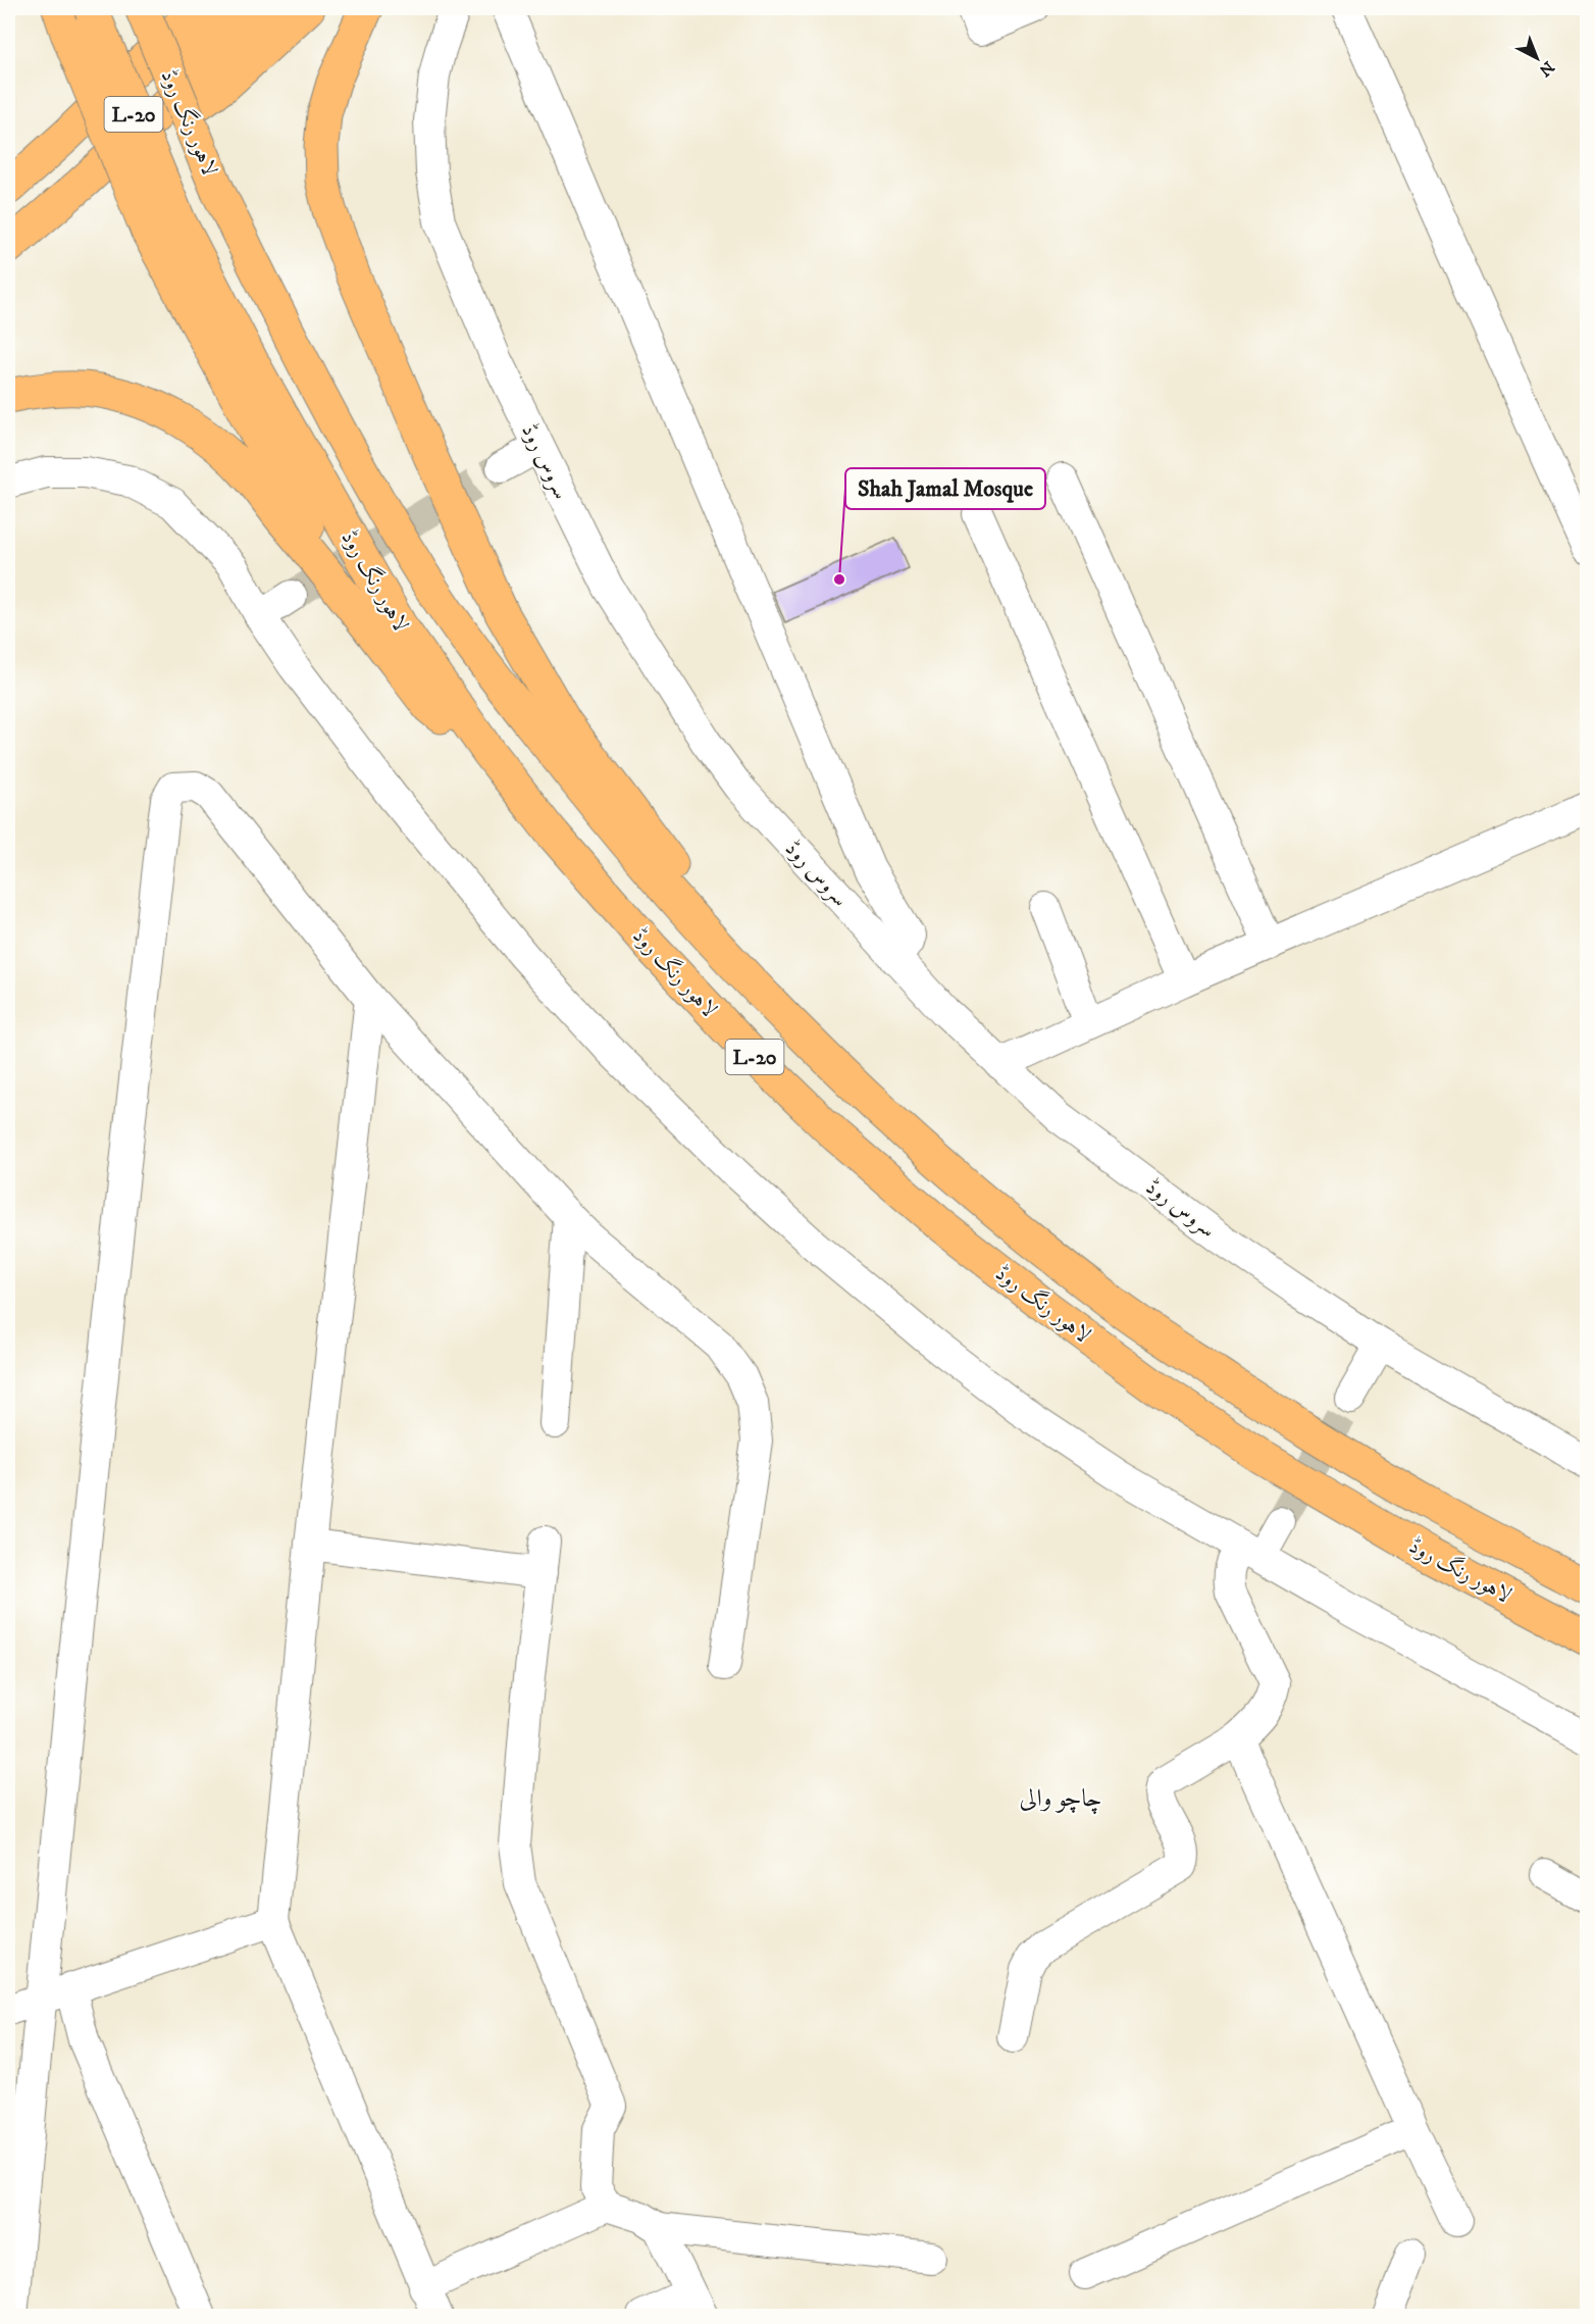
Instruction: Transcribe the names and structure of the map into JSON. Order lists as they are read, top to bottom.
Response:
{
  "streets": {
    "main road": ["L-20", "لاہور رنگ روڈ"],
    "street": ["سروس روڈ"]
  },
  "districts": ["چاچو والی"],
  "places": ["Shah Jamal Mosque"],
  "north": "bottom right"
}
